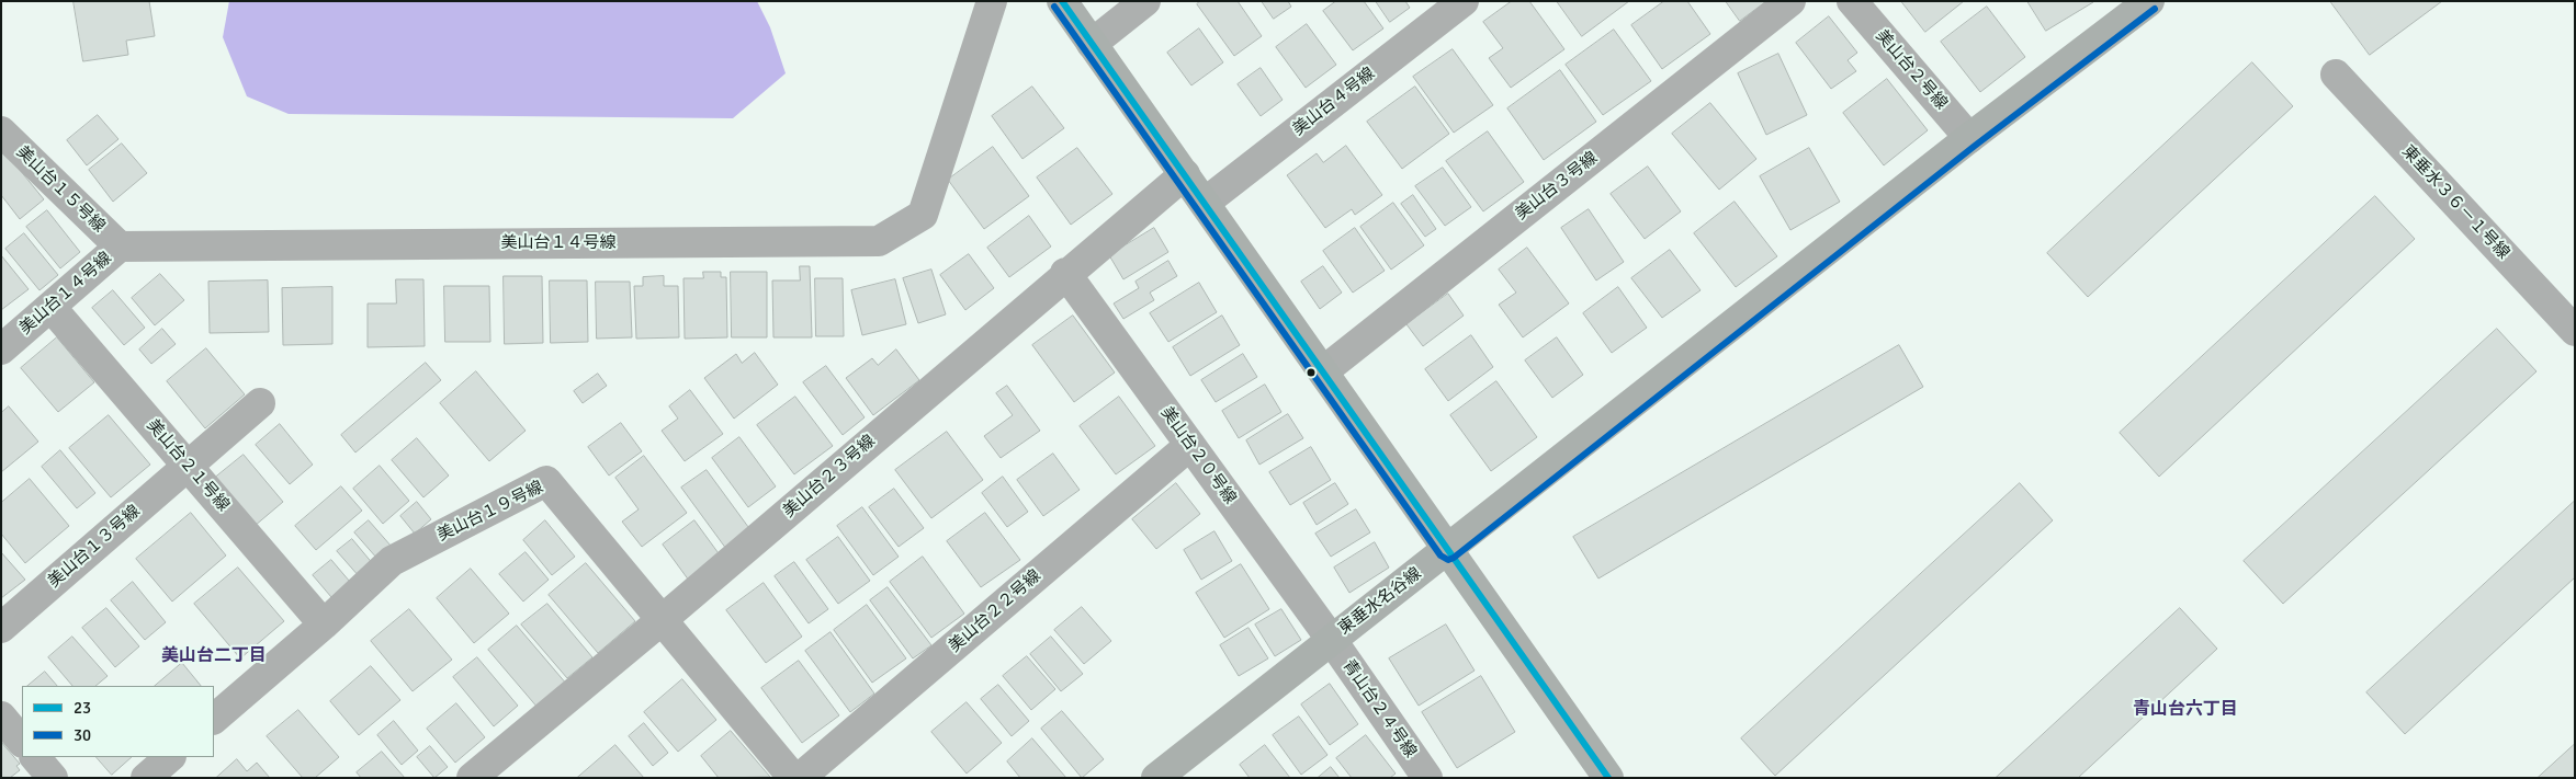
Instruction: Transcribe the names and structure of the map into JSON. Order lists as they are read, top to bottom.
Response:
{
  "streets": {
    "street": [
      "美山台２号線",
      "美山台４号線",
      "美山台３号線",
      "美山台１５号線",
      "東垂水３６－１号線",
      "美山台１４号線",
      "美山台２０号線",
      "美山台２１号線",
      "美山台２３号線",
      "美山台１９号線",
      "美山台１３号線",
      "東垂水名谷線",
      "美山台２２号線",
      "青山台２４号線"
    ]
  },
  "crossings": [
    ["美山台２号線", "東垂水名谷線"],
    ["美山台１５号線", "美山台１４号線"],
    ["美山台１４号線", "美山台２１号線"],
    ["美山台２０号線", "美山台２３号線"],
    ["美山台２０号線", "東垂水名谷線"],
    ["美山台２０号線", "美山台２２号線"],
    ["美山台２０号線", "青山台２４号線"],
    ["美山台２１号線", "美山台１９号線"],
    ["美山台２１号線", "美山台１３号線"],
    ["美山台２３号線", "美山台１９号線"],
    ["東垂水名谷線", "青山台２４号線"]
  ],
  "districts": ["美山台二丁目", "青山台六丁目"],
  "lines": ["transit line 23", "transit line 30"],
  "legend": ["23", "30"]
}
